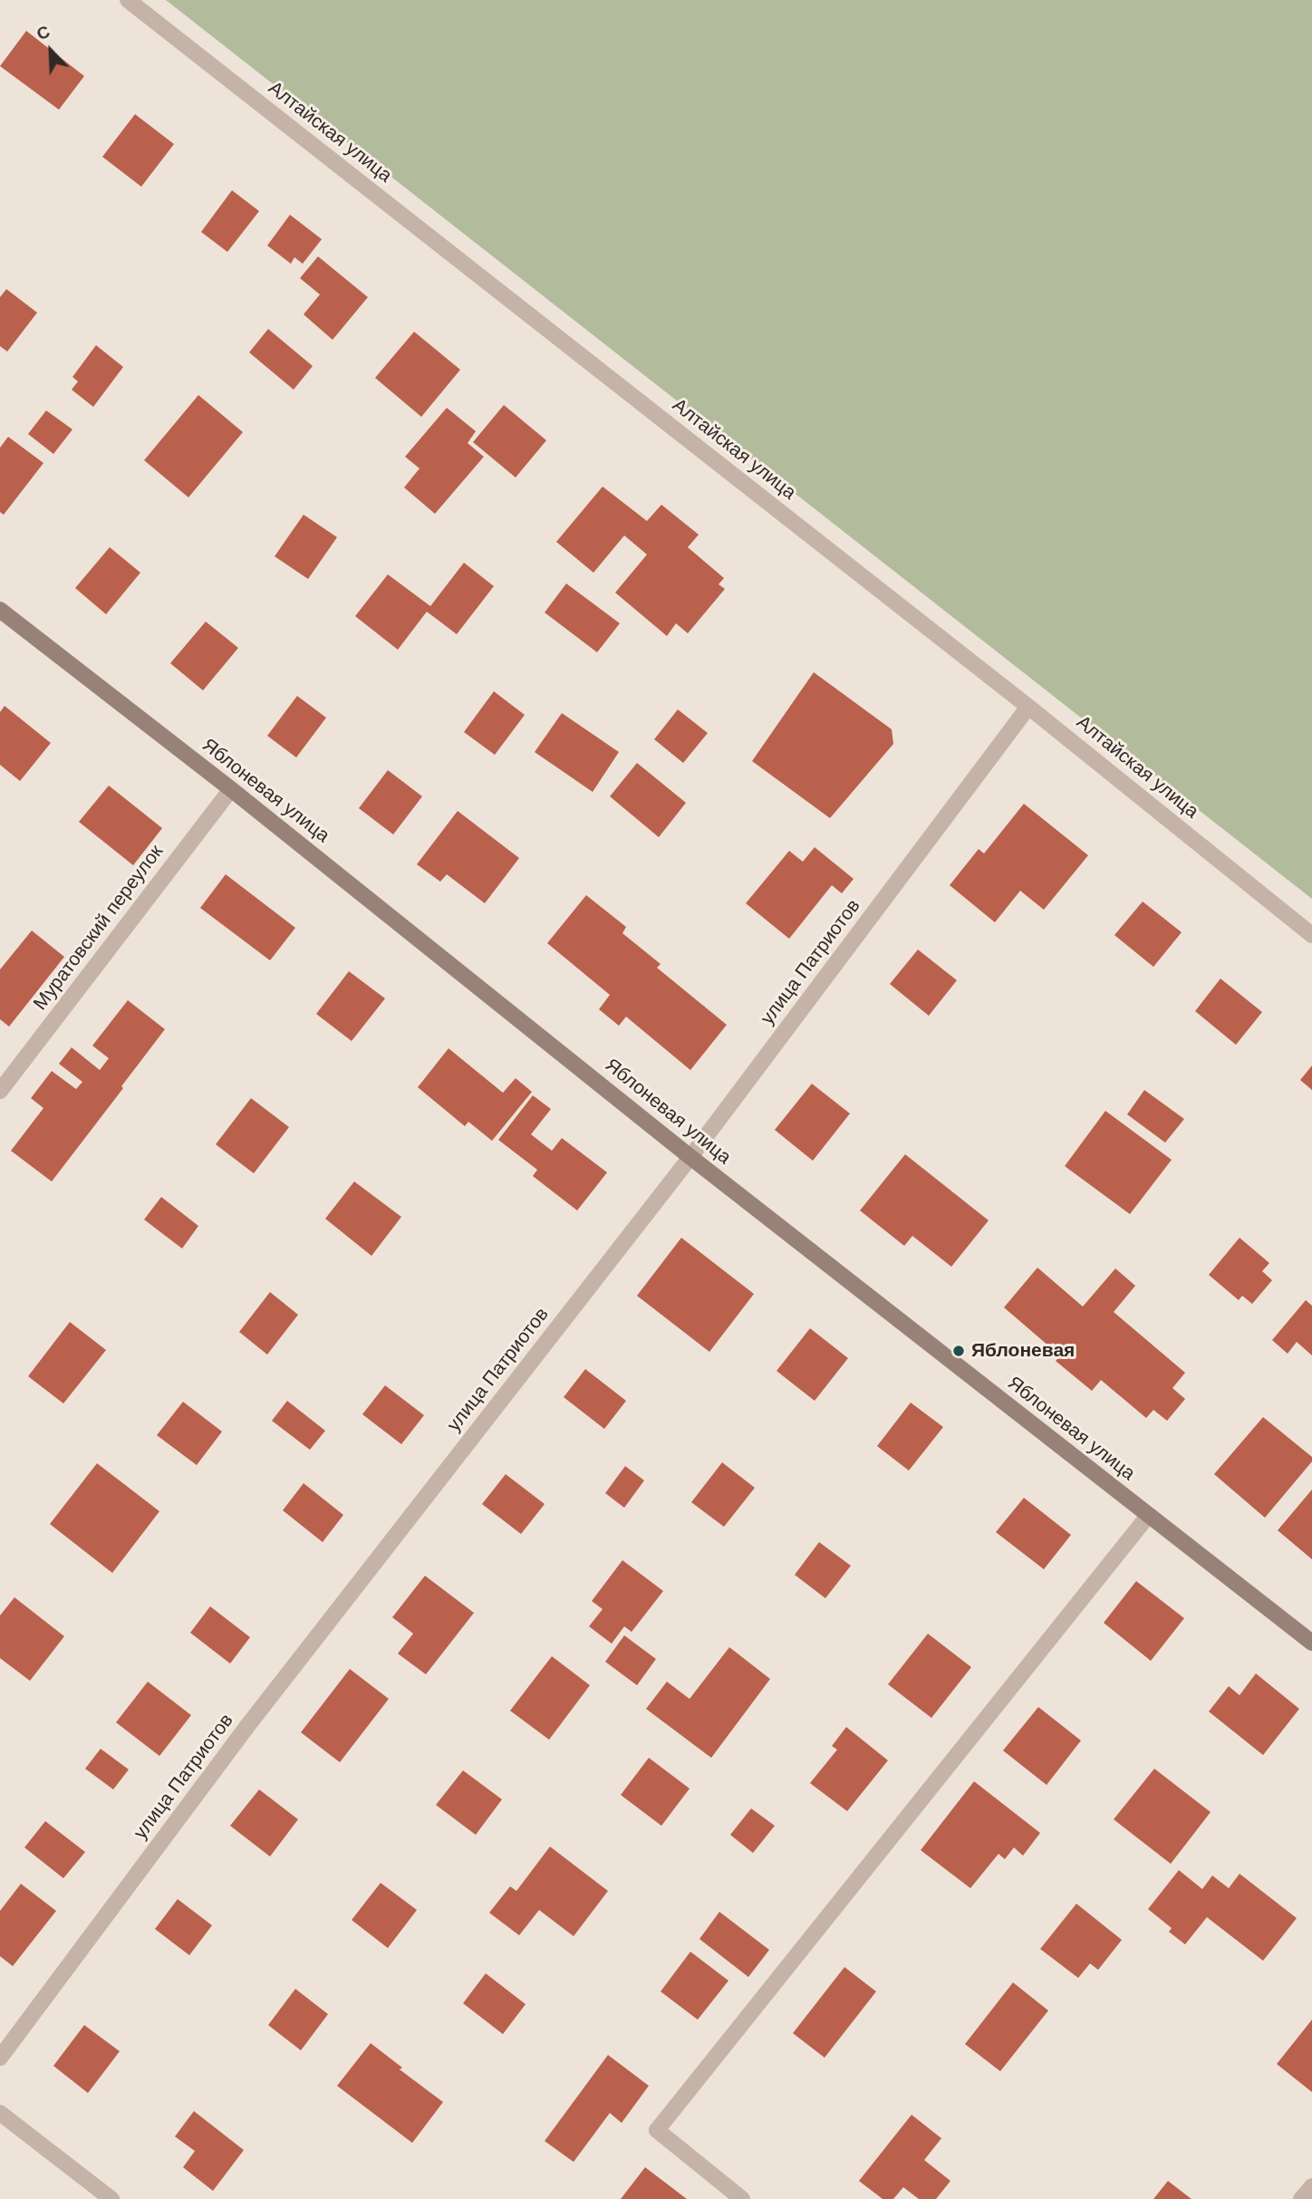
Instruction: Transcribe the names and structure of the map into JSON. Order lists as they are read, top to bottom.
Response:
{
  "streets": {
    "street": [
      "Алтайская улица",
      "Яблоневая улица",
      "Муратовский переулок",
      "улица Патриотов"
    ]
  },
  "crossings": [
    ["Алтайская улица", "улица Патриотов"],
    ["Яблоневая улица", "Муратовский переулок"],
    ["Яблоневая улица", "улица Патриотов"]
  ],
  "places": ["Яблоневая"],
  "north": "top left"
}
